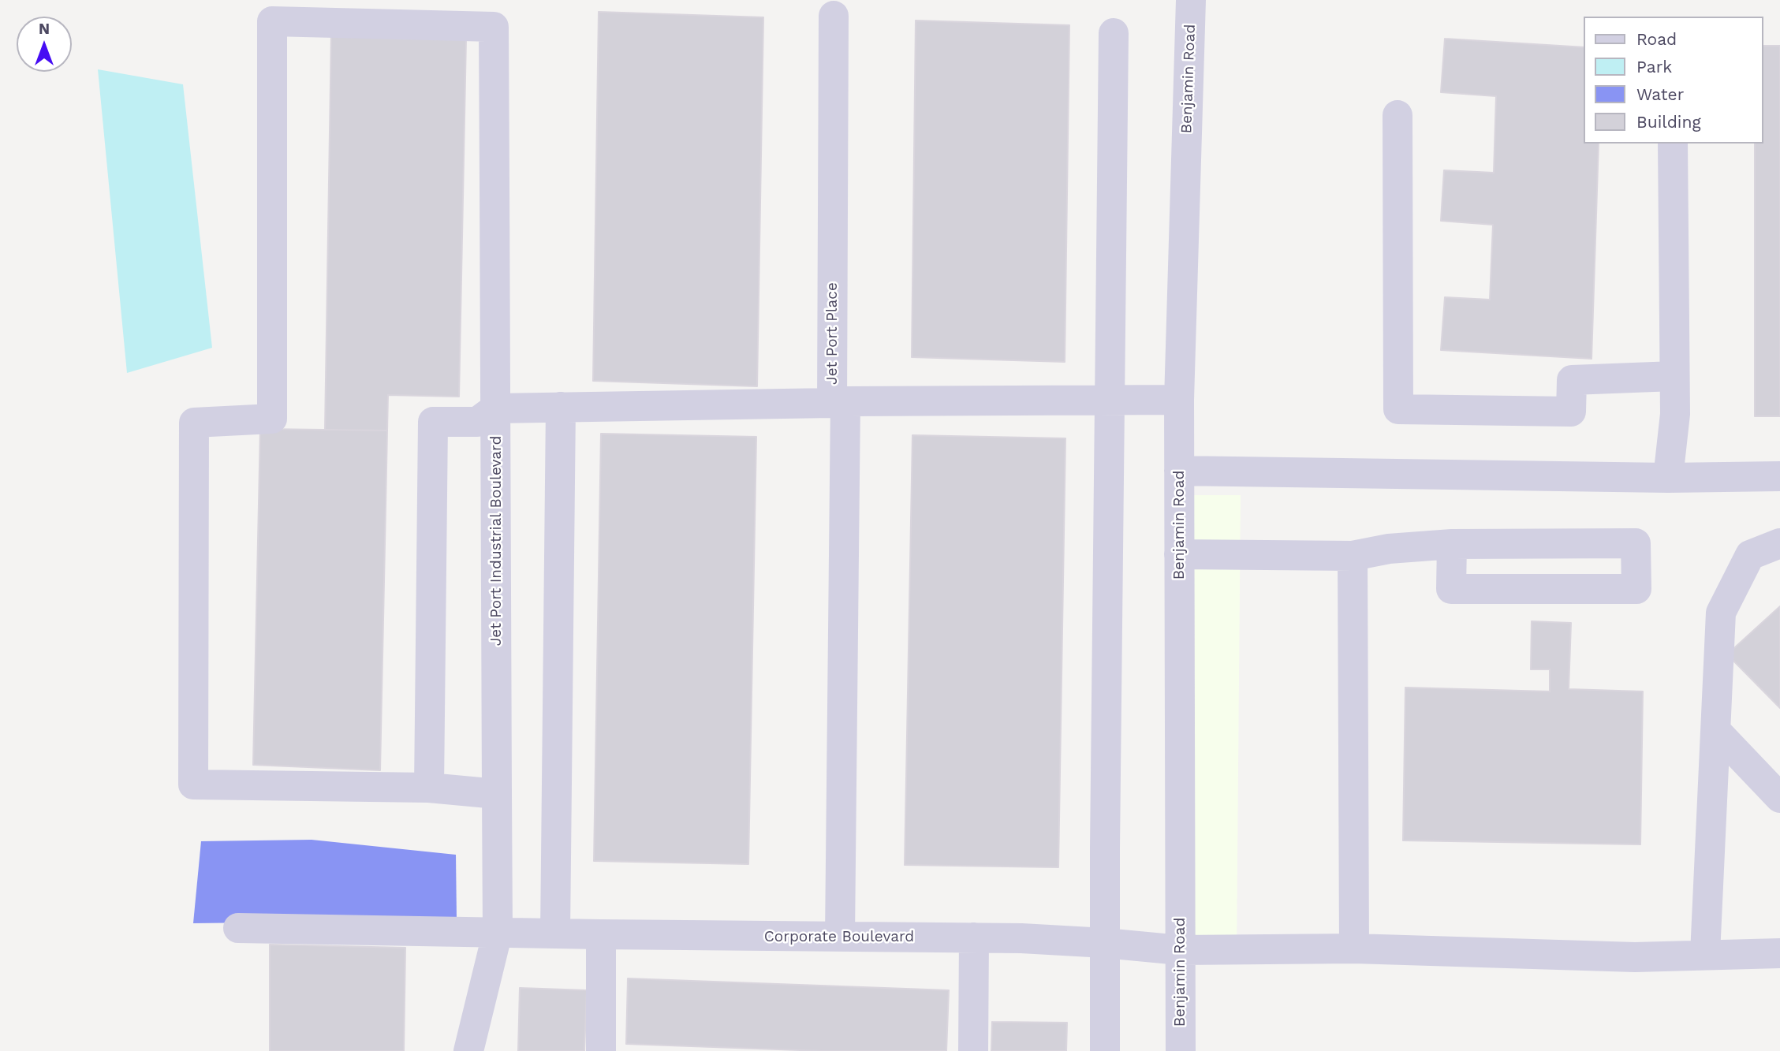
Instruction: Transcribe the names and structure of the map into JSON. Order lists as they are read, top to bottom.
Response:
{
  "streets": {
    "street": [
      "Benjamin Road",
      "Jet Port Place",
      "Jet Port Industrial Boulevard",
      "Corporate Boulevard"
    ]
  },
  "crossings": [
    ["Benjamin Road", "Jet Port Place"],
    ["Benjamin Road", "Corporate Boulevard"],
    ["Jet Port Industrial Boulevard", "Corporate Boulevard"]
  ],
  "legend": [
    "Road",
    "Park",
    "Water",
    "Building"
  ],
  "north": "top"
}
